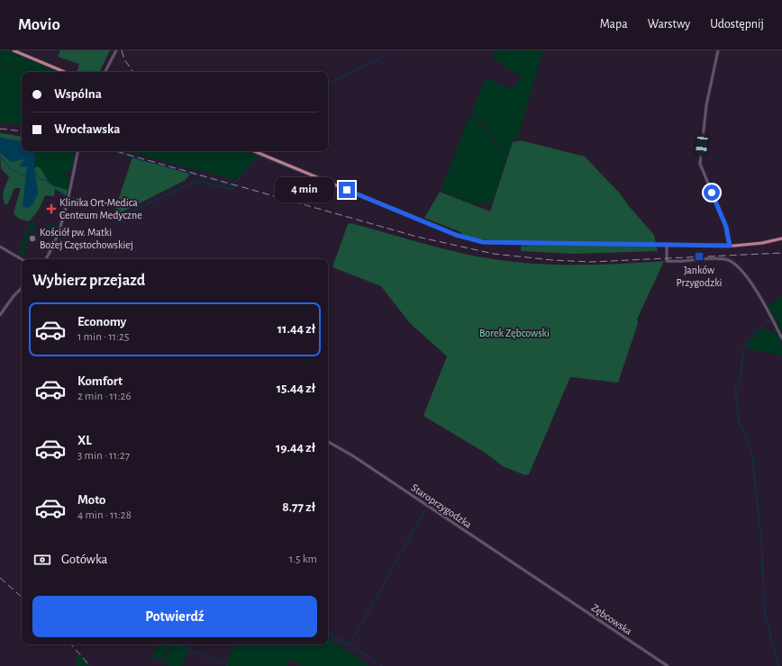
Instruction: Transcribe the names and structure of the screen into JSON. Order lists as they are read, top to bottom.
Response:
{
  "streets": {
    "street": ["Staroprzygodzka", "Zębcowska"]
  },
  "crossings": [
    ["Staroprzygodzka", "Zębcowska"]
  ],
  "parks": ["Borek Zębcowski"],
  "places": {
    "health": ["Klinika Ort-Medica Centeum Medyczne"],
    "other": ["Kościół pw. Matki Bożej Częstochowskiej"],
    "transit": ["Janków Przygodzki"]
  },
  "page": {
    "header": "Movio",
    "nav": ["Mapa", "Warstwy", "Udostępnij"],
    "banner": ["Wspólna", "Wrocławska"],
    "bubble": "4 min",
    "heading": "Wybierz przejazd",
    "list": [
      {
        "name": "Economy",
        "note": "1 min · 11:25",
        "value": "11.44 zł"
      },
      {
        "name": "Komfort",
        "note": "2 min · 11:26",
        "value": "15.44 zł"
      },
      {
        "name": "XL",
        "note": "3 min · 11:27",
        "value": "19.44 zł"
      },
      {
        "name": "Moto",
        "note": "4 min · 11:28",
        "value": "8.77 zł"
      }
    ],
    "pay": ["Gotówka", "1.5 km"],
    "buttons": "Potwierdź"
  }
}
